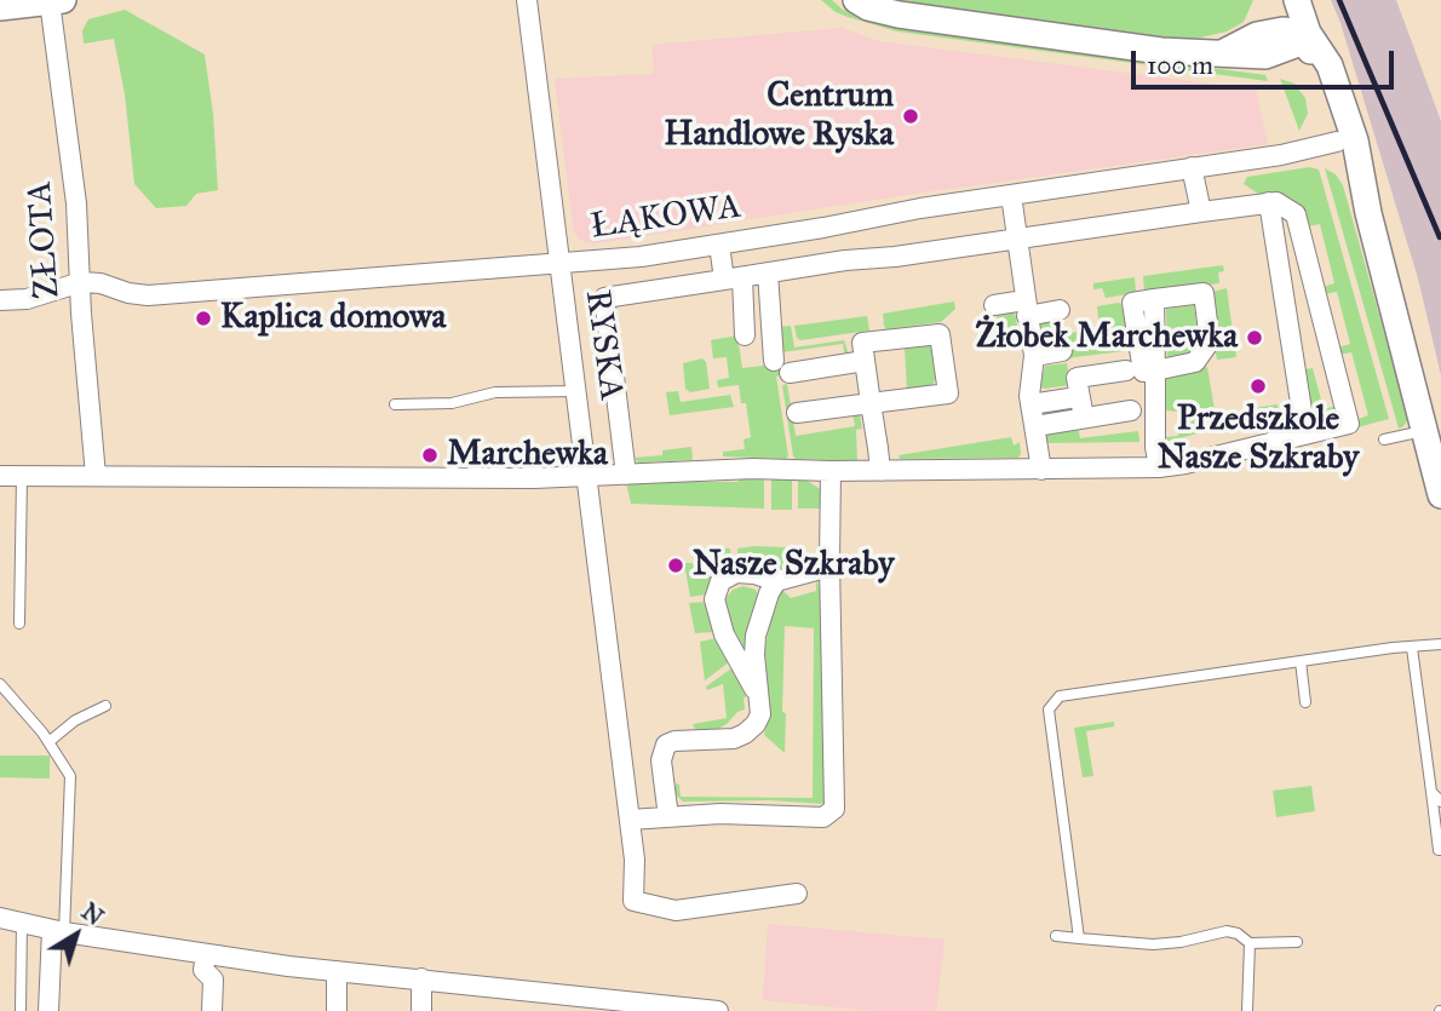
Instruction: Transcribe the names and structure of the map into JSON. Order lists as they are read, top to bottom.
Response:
{
  "streets": {
    "street": ["ŁĄKOWA", "ZŁOTA", "RYSKA"]
  },
  "crossings": [
    ["ŁĄKOWA", "ZŁOTA"],
    ["ŁĄKOWA", "RYSKA"]
  ],
  "places": [
    "Centrum Handlowe Ryska",
    "Kaplica domowa",
    "Żłobek Marchewka",
    "Przedszkole Nasze Szkraby",
    "Marchewka",
    "Nasze Szkraby"
  ],
  "scale_bar": "100 m",
  "north": "top right"
}
